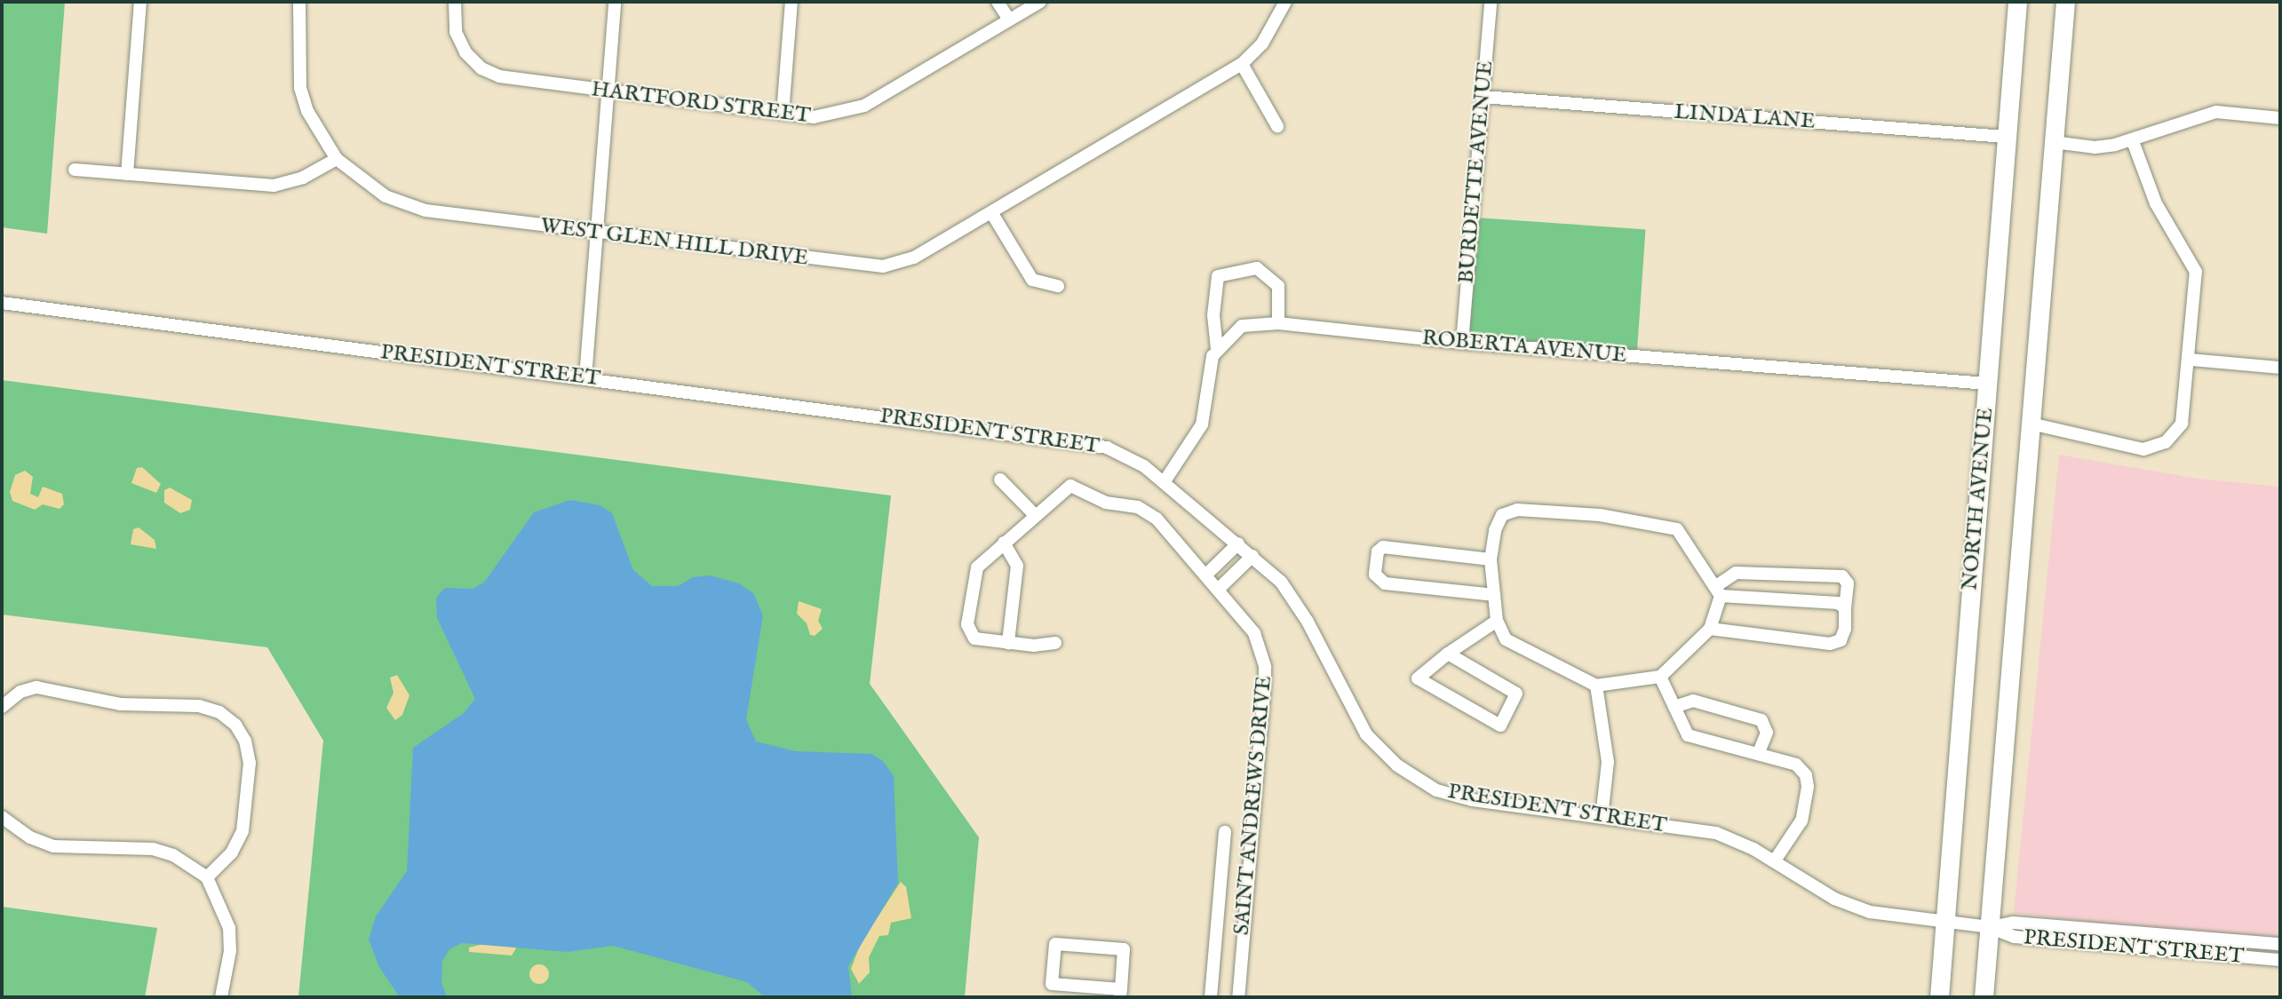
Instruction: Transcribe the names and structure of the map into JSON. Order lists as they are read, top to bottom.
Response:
{
  "streets": {
    "main road": ["NORTH AVENUE"],
    "street": [
      "HARTFORD STREET",
      "LINDA LANE",
      "BURDETTE AVENUE",
      "WEST GLEN HILL DRIVE",
      "ROBERTA AVENUE",
      "PRESIDENT STREET",
      "SAINT ANDREWS DRIVE"
    ]
  },
  "crossings": [
    ["LINDA LANE", "BURDETTE AVENUE"],
    ["LINDA LANE", "NORTH AVENUE"],
    ["BURDETTE AVENUE", "ROBERTA AVENUE"],
    ["ROBERTA AVENUE", "PRESIDENT STREET"],
    ["ROBERTA AVENUE", "NORTH AVENUE"],
    ["PRESIDENT STREET", "NORTH AVENUE"]
  ]
}
